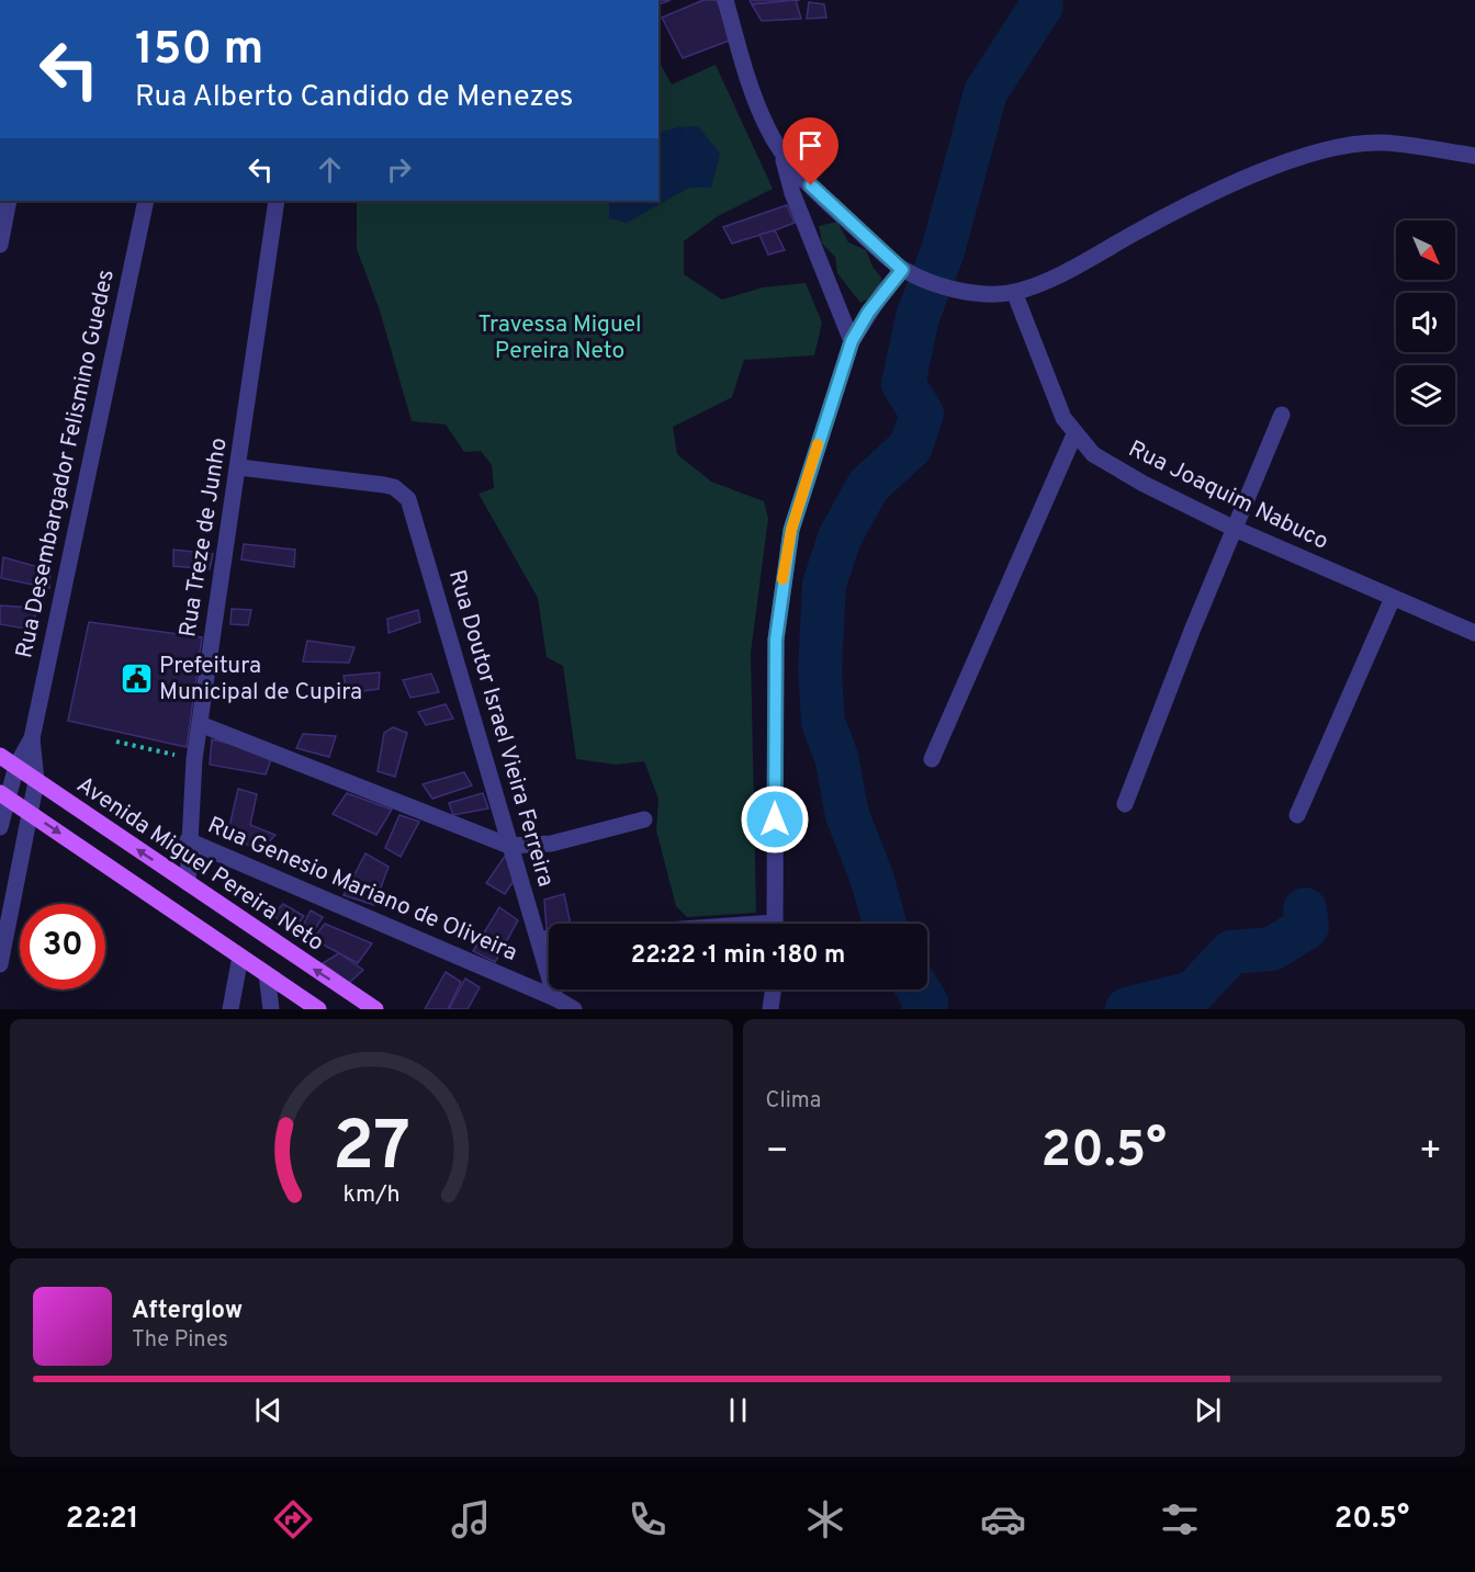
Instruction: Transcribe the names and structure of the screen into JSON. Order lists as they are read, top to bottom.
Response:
{
  "streets": {
    "main road": ["Avenida Miguel Pereira Neto"],
    "street": [
      "Rua Desembargador Felismino Guedes",
      "Rua Joaquim Nabuco",
      "Rua Treze de Junho",
      "Rua Doutor Israel Vieira Ferreira",
      "Rua Genesio Mariano de Oliveira"
    ]
  },
  "crossings": [
    ["Rua Desembargador Felismino Guedes", "Avenida Miguel Pereira Neto"],
    ["Rua Treze de Junho", "Rua Doutor Israel Vieira Ferreira"],
    ["Rua Treze de Junho", "Avenida Miguel Pereira Neto"],
    ["Rua Treze de Junho", "Rua Genesio Mariano de Oliveira"],
    ["Rua Doutor Israel Vieira Ferreira", "Rua Genesio Mariano de Oliveira"]
  ],
  "parks": ["Travessa Miguel Pereira Neto"],
  "places": {
    "public building": ["Prefeitura Municipal de Cupira"]
  },
  "north": "bottom right",
  "page": {
    "turn": ["150 m", "Rua Alberto Candido de Menezes"],
    "limit": "30",
    "trip": "22:22 · 1 min · 180 m",
    "tile": "Clima",
    "heat": ["−", "20.5°", "+"],
    "song": ["Afterglow", "The Pines"],
    "tabs": ["22:21", "20.5°"],
    "gauge": ["27", "km/h"]
  }
}
